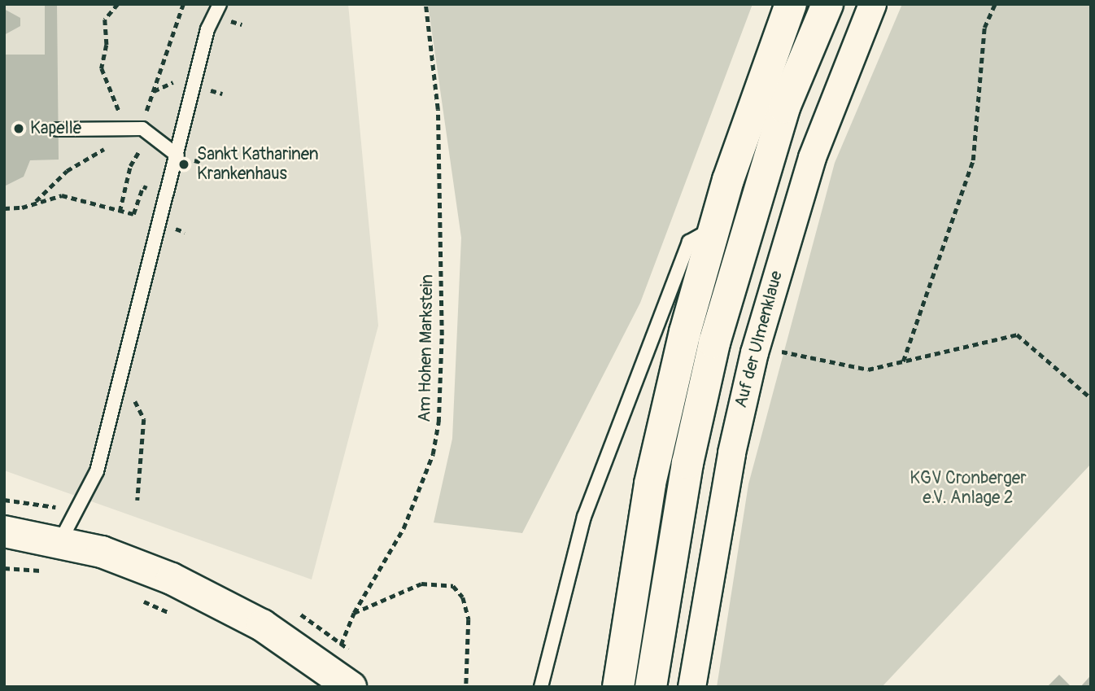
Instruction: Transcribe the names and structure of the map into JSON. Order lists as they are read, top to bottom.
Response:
{
  "streets": {
    "street": ["Auf der Ulmenklaue"],
    "path": ["Am Hohen Markstein"]
  },
  "parks": ["KGV Cronberger e.V. Anlage 2"],
  "places": ["Kapelle", "Sankt Katharinen Krankenhaus"]
}
